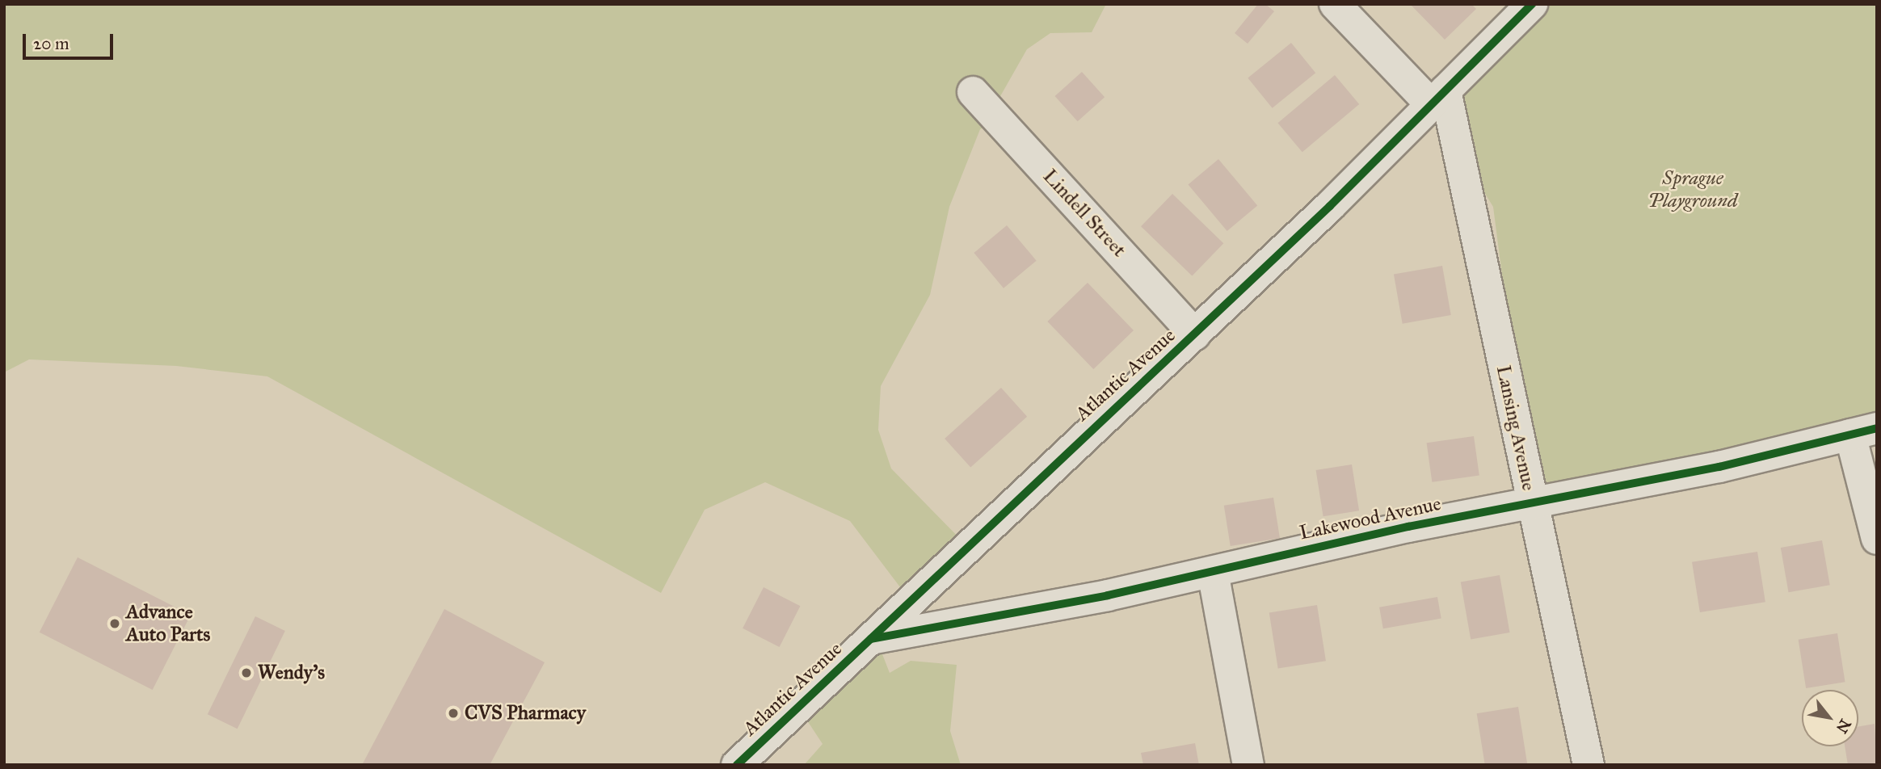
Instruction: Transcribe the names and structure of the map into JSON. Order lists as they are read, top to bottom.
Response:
{
  "streets": {
    "street": [
      "Lindell Street",
      "Atlantic Avenue",
      "Lansing Avenue",
      "Lakewood Avenue"
    ]
  },
  "crossings": [
    ["Lindell Street", "Atlantic Avenue"],
    ["Atlantic Avenue", "Lansing Avenue"],
    ["Atlantic Avenue", "Lakewood Avenue"],
    ["Lansing Avenue", "Lakewood Avenue"]
  ],
  "parks": ["Sprague Playground"],
  "places": ["Advance Auto Parts", "Wendy's", "CVS Pharmacy"],
  "scale_bar": "20 m",
  "north": "bottom right"
}
